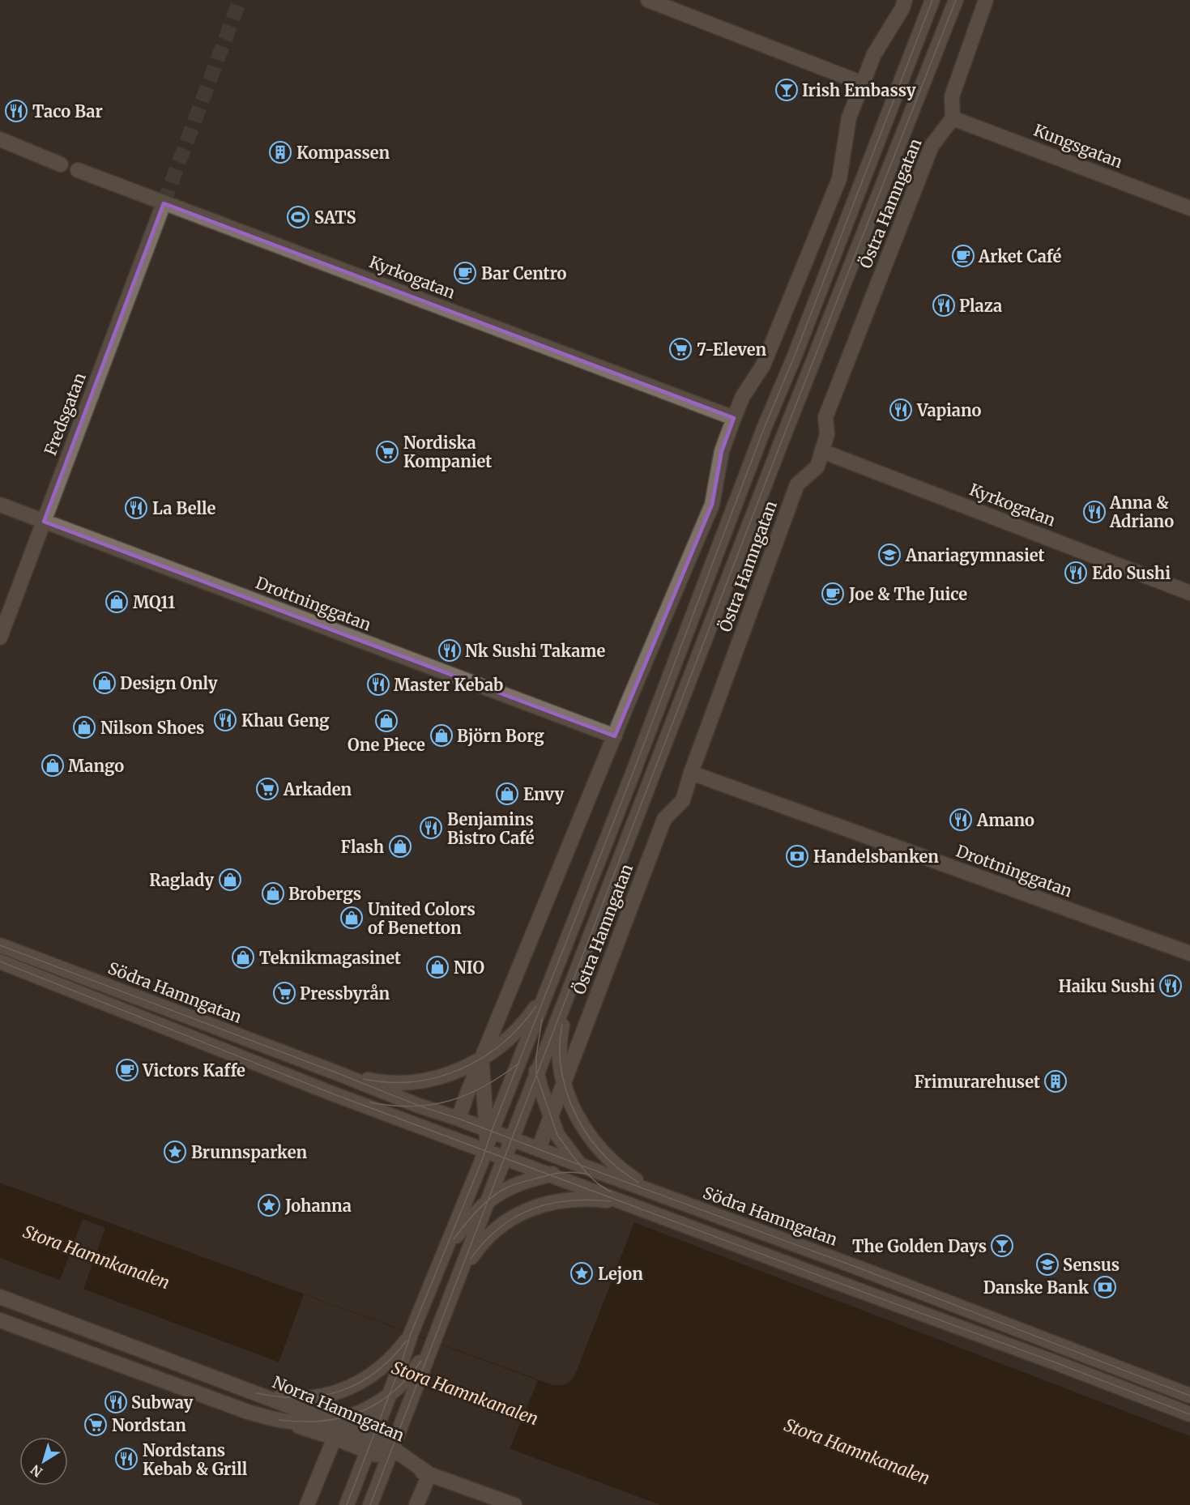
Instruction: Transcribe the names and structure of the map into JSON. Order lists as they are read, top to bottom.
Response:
{
  "streets": {
    "street": [
      "Kungsgatan",
      "Östra Hamngatan",
      "Kyrkogatan",
      "Fredsgatan",
      "Drottninggatan",
      "Södra Hamngatan",
      "Norra Hamngatan"
    ]
  },
  "crossings": [
    ["Kungsgatan", "Östra Hamngatan"],
    ["Östra Hamngatan", "Kyrkogatan"],
    ["Östra Hamngatan", "Drottninggatan"],
    ["Östra Hamngatan", "Södra Hamngatan"],
    ["Kyrkogatan", "Fredsgatan"],
    ["Fredsgatan", "Drottninggatan"]
  ],
  "water": ["Stora Hamnkanalen"],
  "places": {
    "bar": ["Irish Embassy", "The Golden Days"],
    "restaurant": [
      "Taco Bar",
      "Plaza",
      "Vapiano",
      "La Belle",
      "Anna & Adriano",
      "Edo Sushi",
      "Nk Sushi Takame",
      "Master Kebab",
      "Khau Geng",
      "Amano",
      "Benjamins Bistro Café",
      "Haiku Sushi",
      "Subway",
      "Nordstans Kebab & Grill"
    ],
    "building": ["Kompassen", "Frimurarehuset"],
    "sports": ["SATS"],
    "cafe": [
      "Arket Café",
      "Bar Centro",
      "Joe & The Juice",
      "Victors Kaffe"
    ],
    "supermarket": [
      "7-Eleven",
      "Nordiska Kompaniet",
      "Arkaden",
      "Pressbyrån",
      "Nordstan"
    ],
    "school or university": ["Anariagymnasiet", "Sensus"],
    "shop": [
      "MQ11",
      "Design Only",
      "One Piece",
      "Nilson Shoes",
      "Björn Borg",
      "Mango",
      "Envy",
      "Flash",
      "Raglady",
      "Brobergs",
      "United Colors of Benetton",
      "Teknikmagasinet",
      "NIO"
    ],
    "bank": ["Handelsbanken", "Danske Bank"],
    "place": ["Brunnsparken", "Johanna", "Lejon"]
  },
  "north": "bottom left"
}
